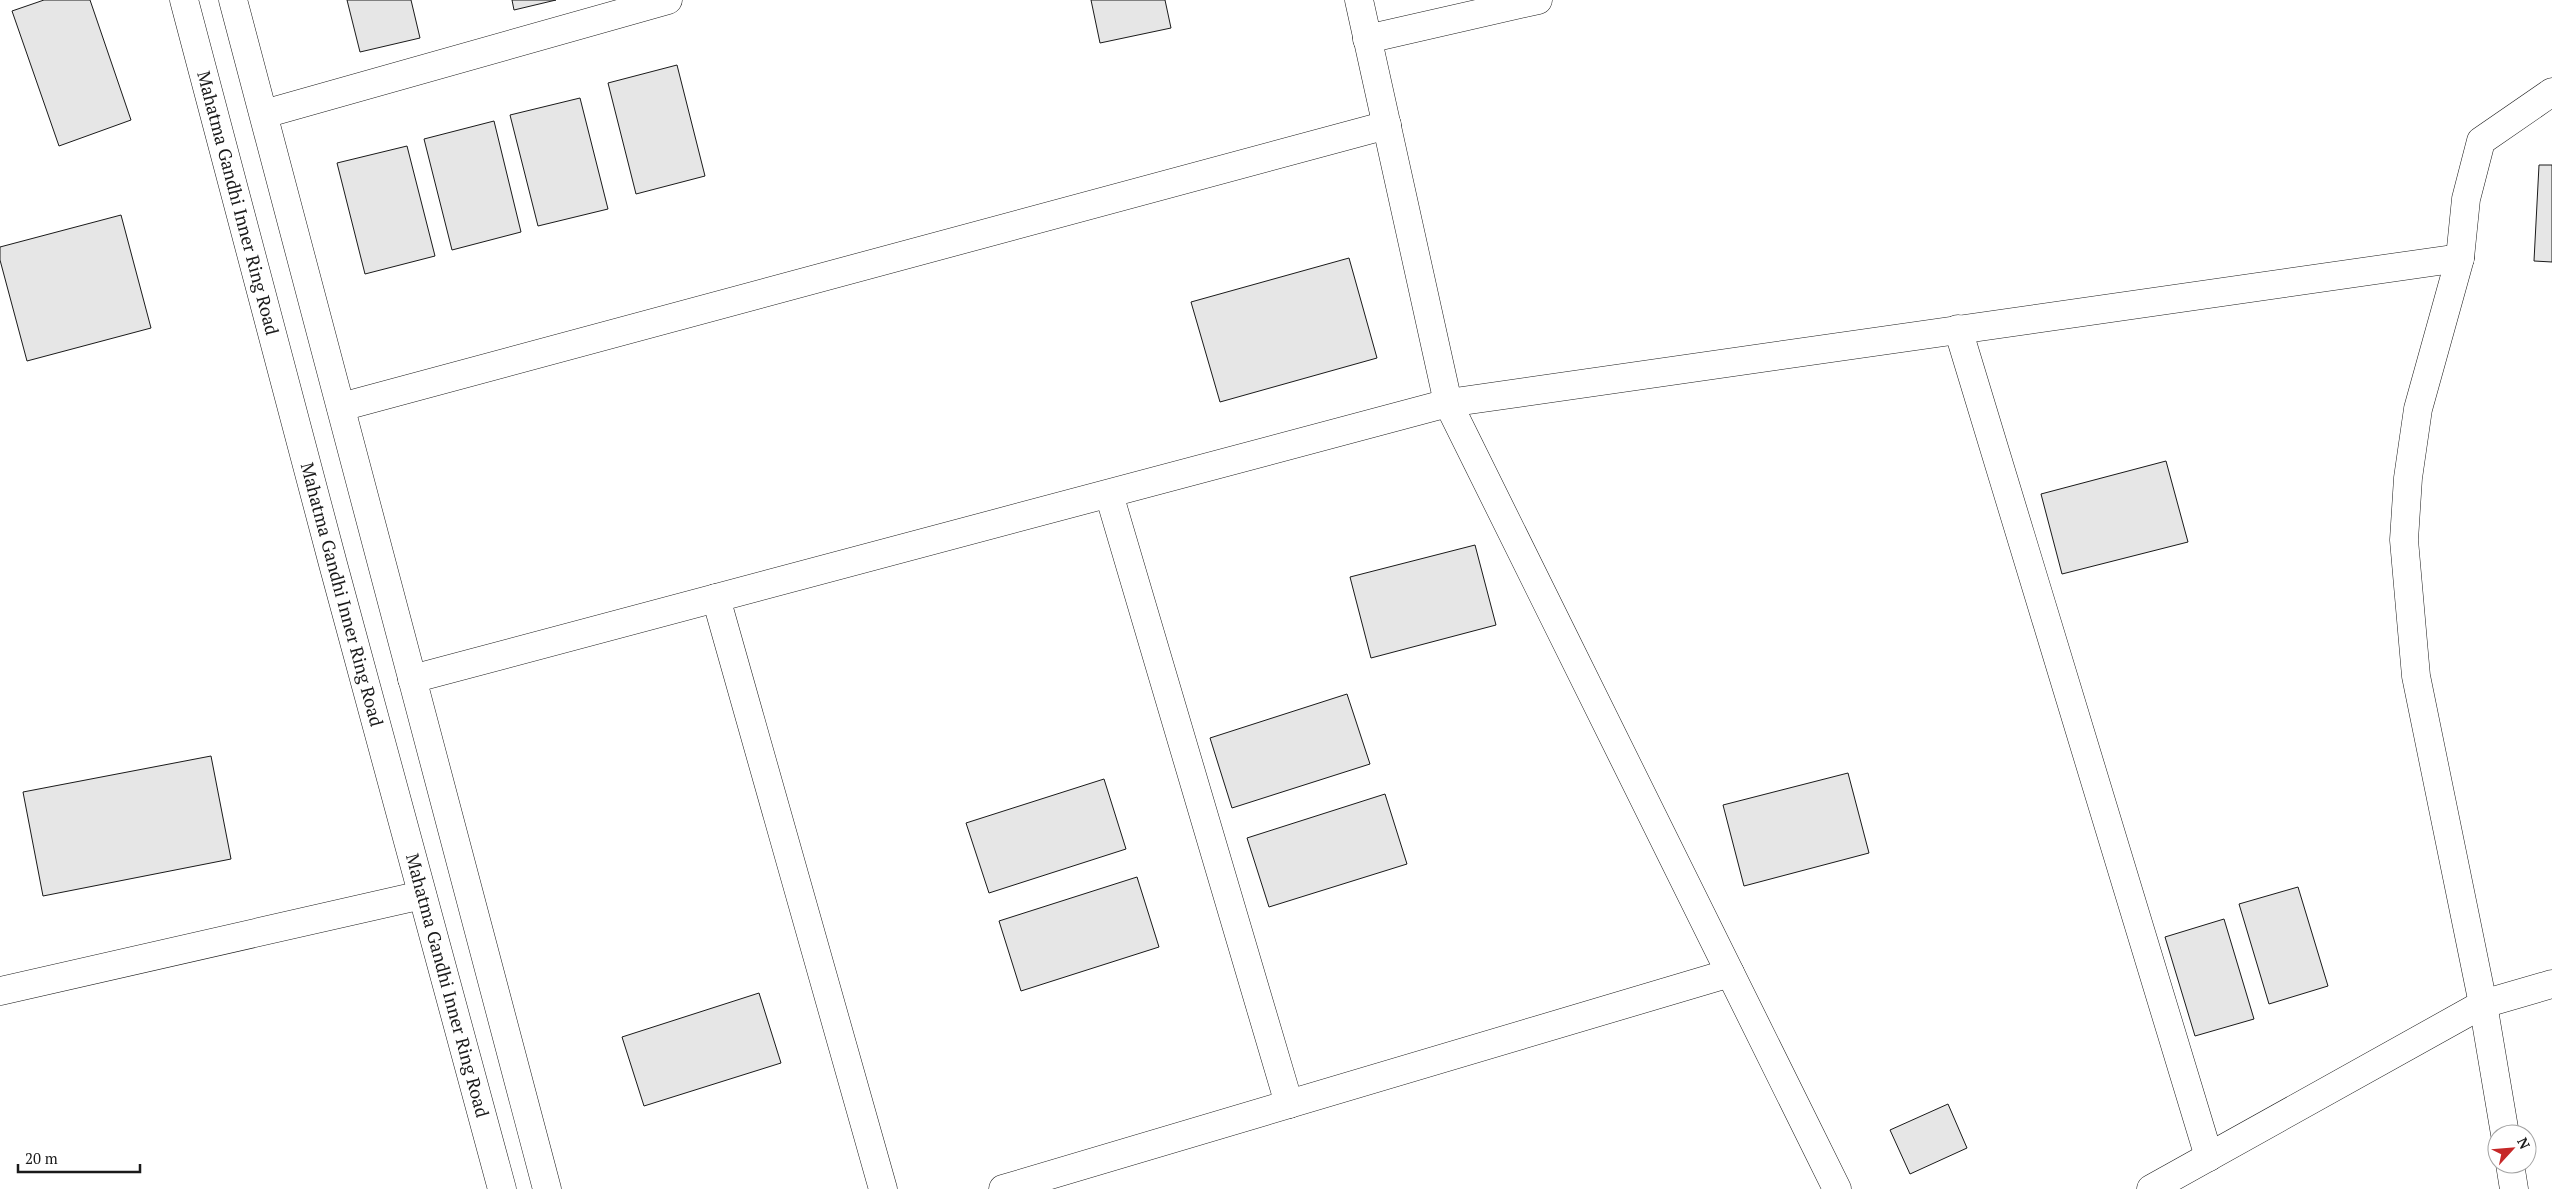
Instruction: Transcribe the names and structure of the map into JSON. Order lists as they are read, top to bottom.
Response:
{
  "streets": {
    "street": ["Mahatma Gandhi Inner Ring Road"]
  },
  "scale_bar": "20 m",
  "north": "top right"
}
